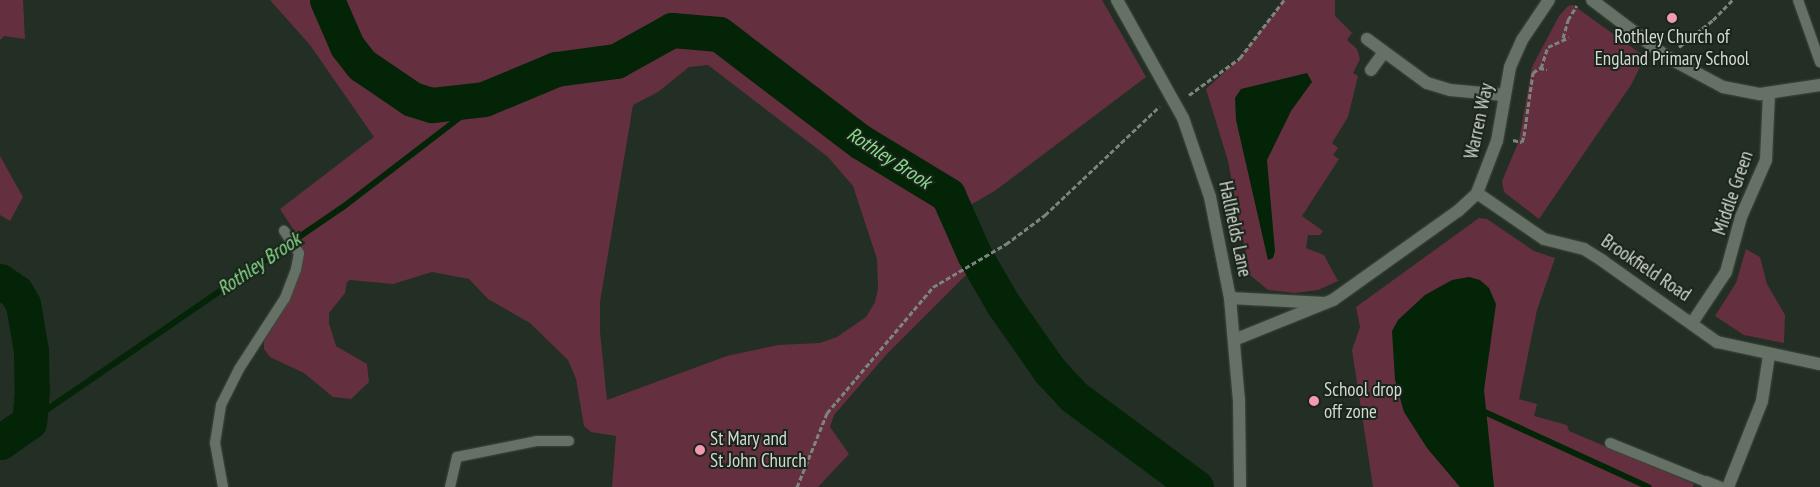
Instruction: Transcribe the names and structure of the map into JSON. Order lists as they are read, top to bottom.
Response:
{
  "streets": {
    "street": [
      "Warren Way",
      "Middle Green",
      "Hallfields Lane",
      "Brookfield Road"
    ]
  },
  "crossings": [
    ["Warren Way", "Hallfields Lane"],
    ["Warren Way", "Brookfield Road"],
    ["Middle Green", "Brookfield Road"]
  ],
  "water": ["Rothley Brook"],
  "places": ["Rothley Church of England Primary School", "School drop off zone", "St Mary and St John Church"]
}
